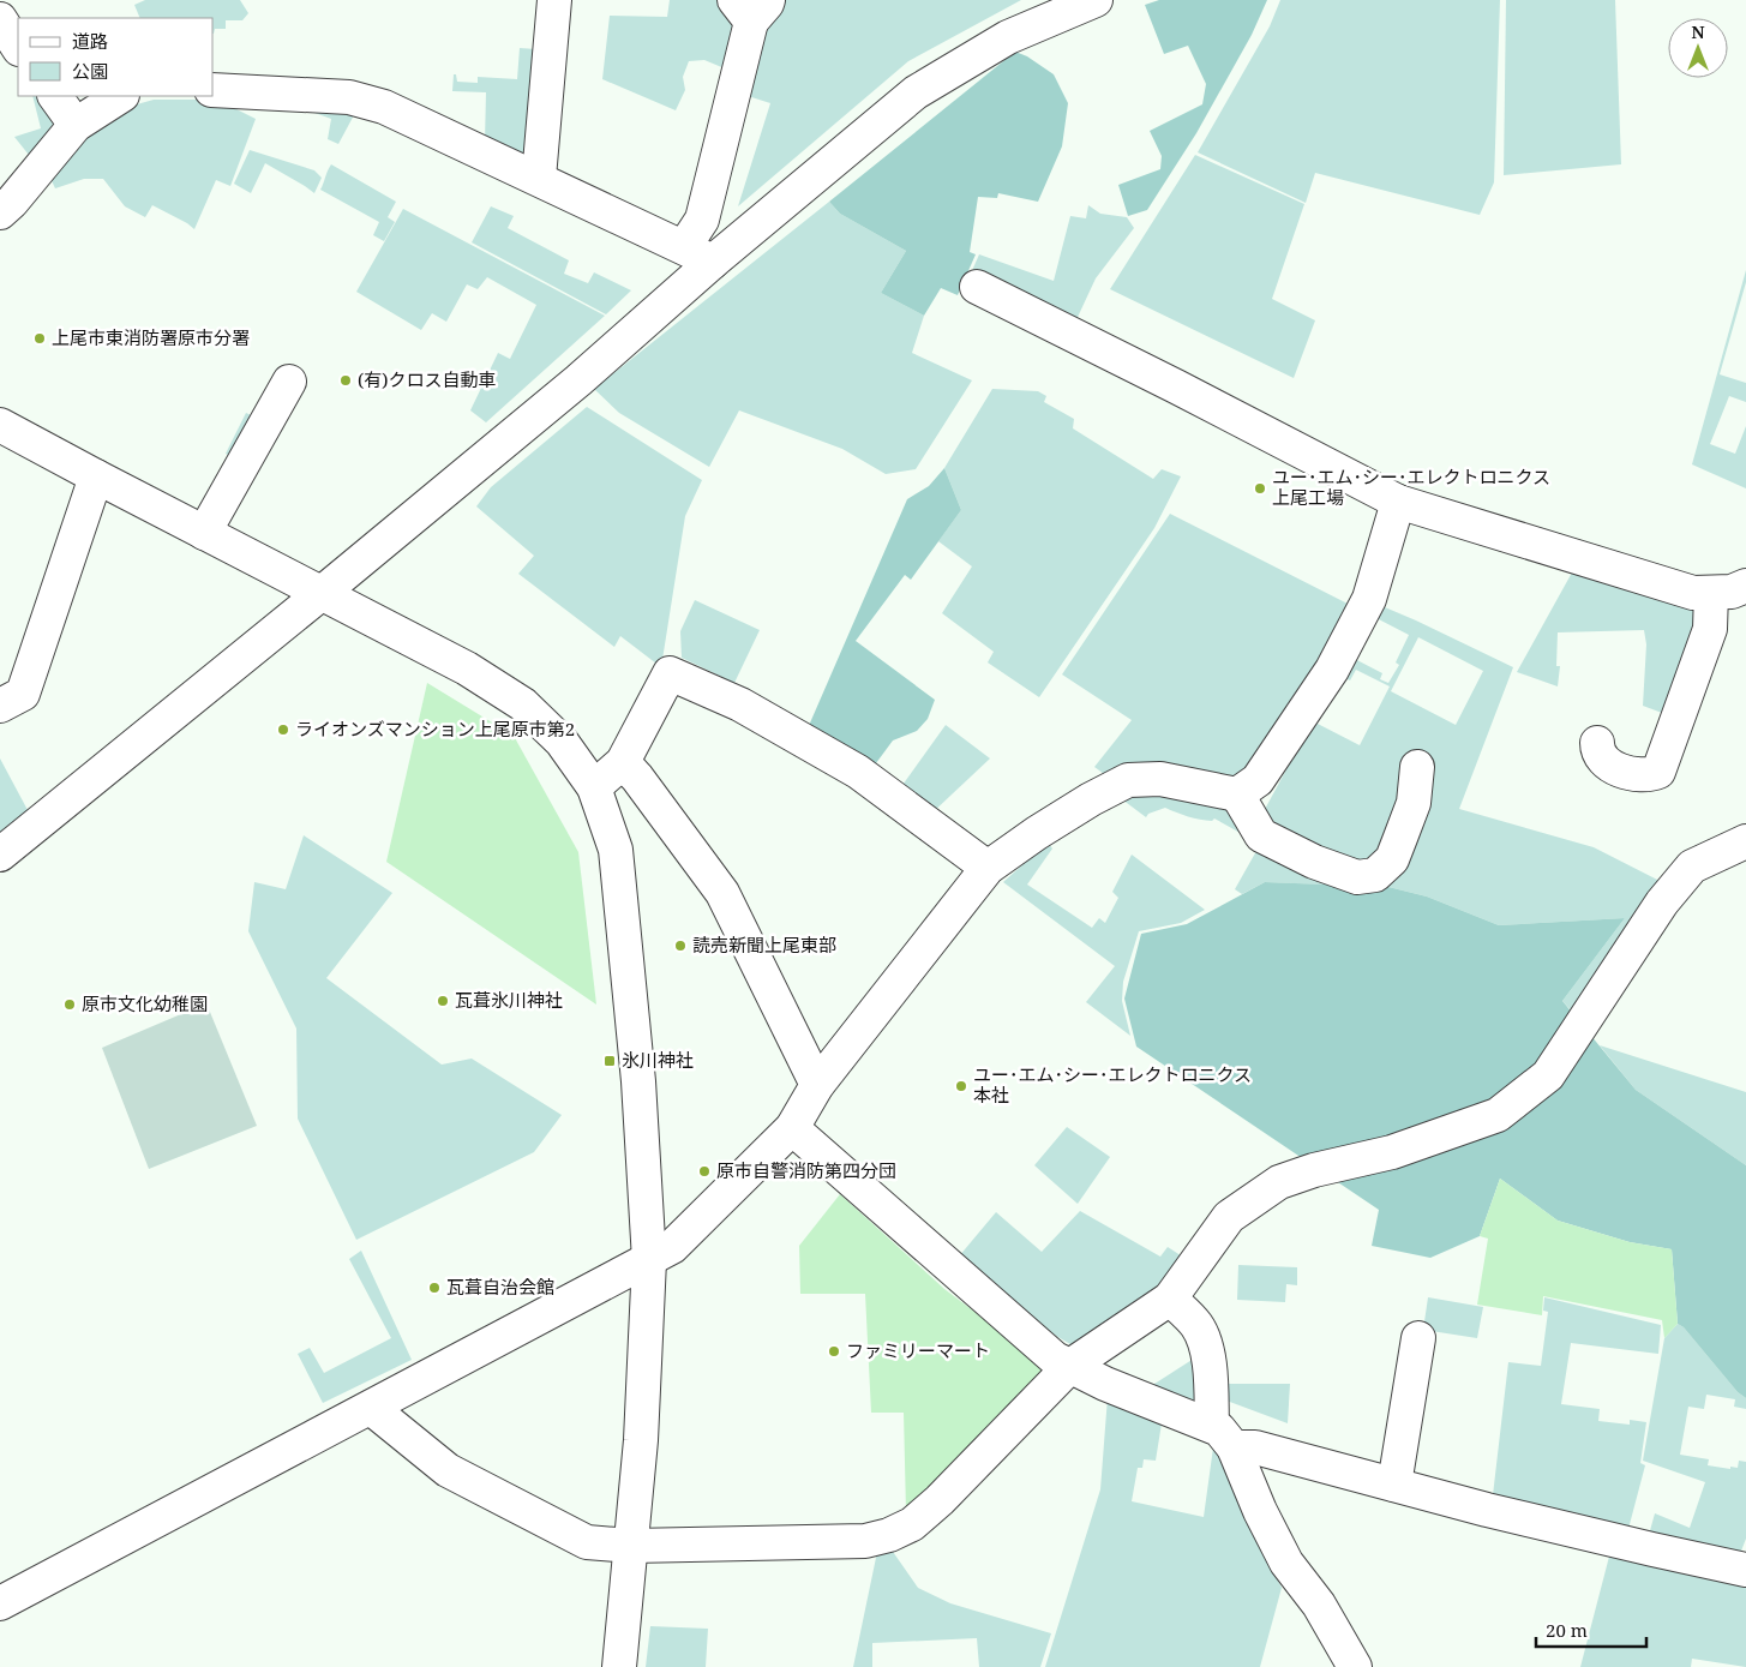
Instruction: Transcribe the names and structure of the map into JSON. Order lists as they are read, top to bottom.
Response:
{
  "places": {
    "other": [
      "上尾市東消防署原市分署",
      "(有)クロス自動車",
      "ユー･エム･シー･エレクトロニクス 上尾工場",
      "ライオンズマンション上尾原市第2",
      "読売新聞上尾東部",
      "瓦葺氷川神社",
      "原市文化幼稚園",
      "ユー･エム･シー･エレクトロニクス 本社",
      "原市自警消防第四分団",
      "瓦葺自治会館",
      "ファミリーマート"
    ],
    "transit": ["氷川神社"]
  },
  "legend": ["道路", "公園"],
  "scale_bar": "20 m",
  "north": "top"
}
